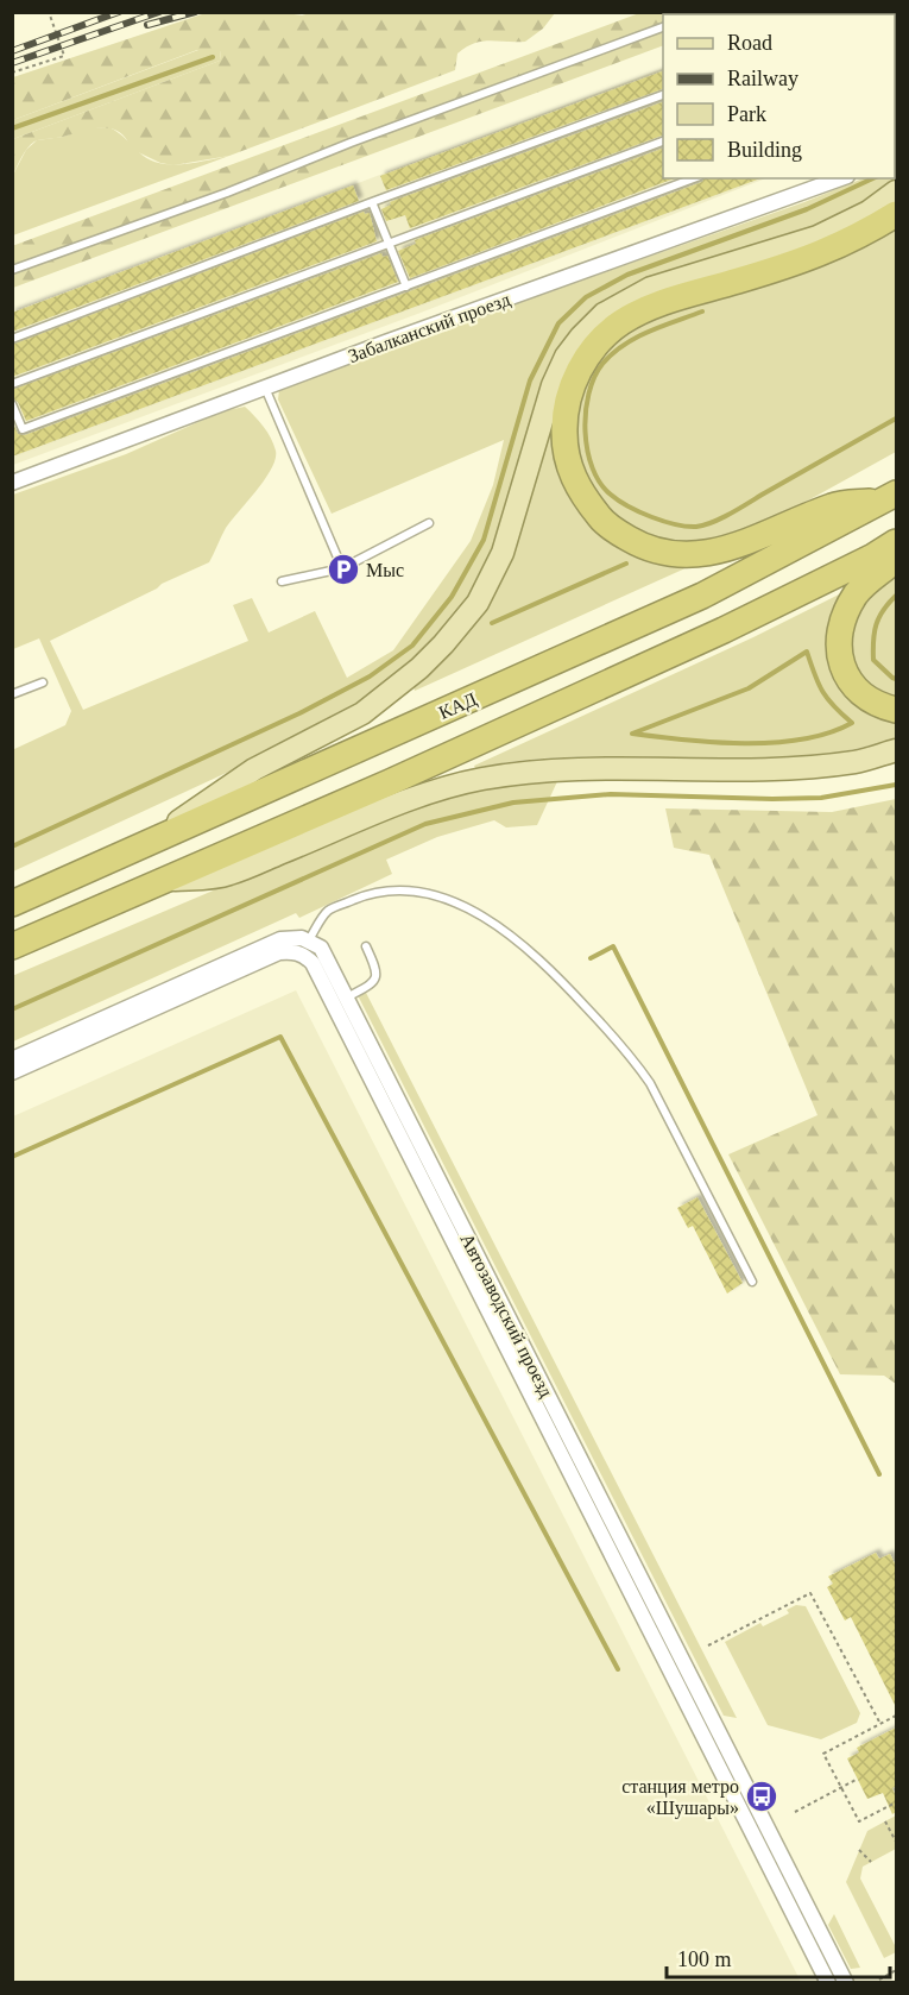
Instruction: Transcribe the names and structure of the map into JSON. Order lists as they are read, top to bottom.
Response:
{
  "streets": {
    "highway": ["КАД"],
    "street": ["Забалканский проезд", "Автозаводский проезд"]
  },
  "places": {
    "parking": ["Мыс"],
    "bus stop": ["станция метро «Шушары»"]
  },
  "legend": [
    "Road",
    "Railway",
    "Park",
    "Building"
  ],
  "scale_bar": "100 m"
}
